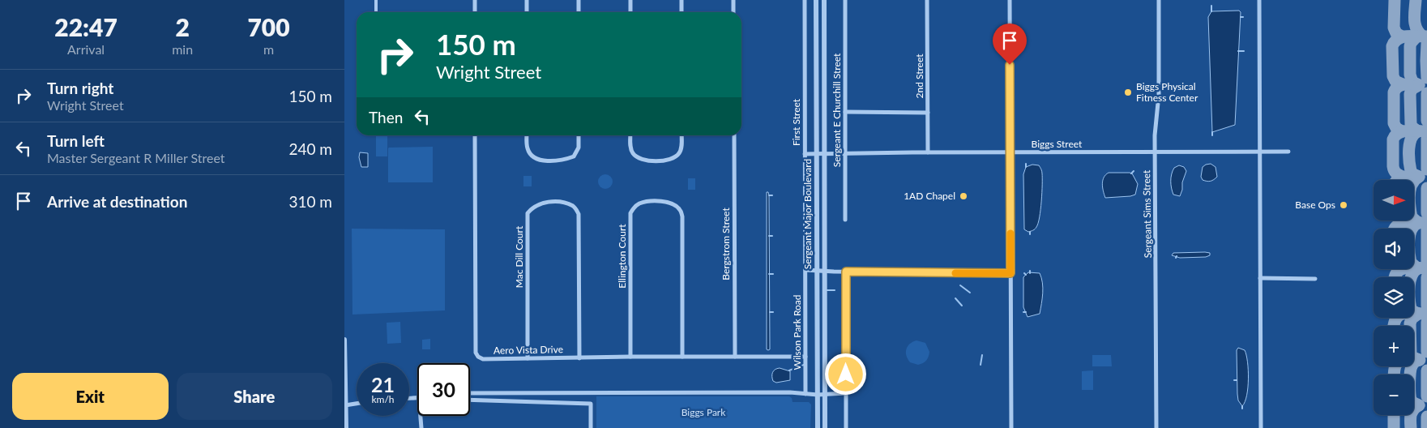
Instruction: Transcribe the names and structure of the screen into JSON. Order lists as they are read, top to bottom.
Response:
{
  "streets": {
    "street": [
      "2nd Street",
      "Sergeant E Churchill Street",
      "First Street",
      "Biggs Street",
      "Sergeant Major Boulevard",
      "Sergeant Sims Street",
      "Bergstrom Street",
      "Ellington Court",
      "Mac Dill Court",
      "Wilson Park Road",
      "Aero Vista Drive"
    ]
  },
  "crossings": [
    ["2nd Street", "Biggs Street"],
    ["Sergeant E Churchill Street", "Biggs Street"],
    ["First Street", "Biggs Street"],
    ["First Street", "Wilson Park Road"],
    ["Biggs Street", "Sergeant Major Boulevard"],
    ["Biggs Street", "Sergeant Sims Street"],
    ["Bergstrom Street", "Aero Vista Drive"],
    ["Ellington Court", "Aero Vista Drive"],
    ["Mac Dill Court", "Aero Vista Drive"],
    ["Wilson Park Road", "Aero Vista Drive"]
  ],
  "parks": ["Biggs Park"],
  "places": ["Biggs Physical Fitness Center", "1AD Chapel", "Base Ops"],
  "north": "right",
  "page": {
    "eta": [
      "22:47",
      "Arrival",
      "2",
      "min",
      "700",
      "m"
    ],
    "turn": ["150 m", "Wright Street"],
    "list": [
      {
        "name": "Turn right",
        "note": "Wright Street",
        "value": "150 m"
      },
      {
        "name": "Turn left",
        "note": "Master Sergeant R Miller Street",
        "value": "240 m"
      },
      {
        "name": "Arrive at destination",
        "value": "310 m"
      }
    ],
    "then": "Then",
    "map_buttons": ["+", "−"],
    "speed": "21 km/h",
    "limit": "30",
    "buttons": ["Exit", "Share"]
  }
}
